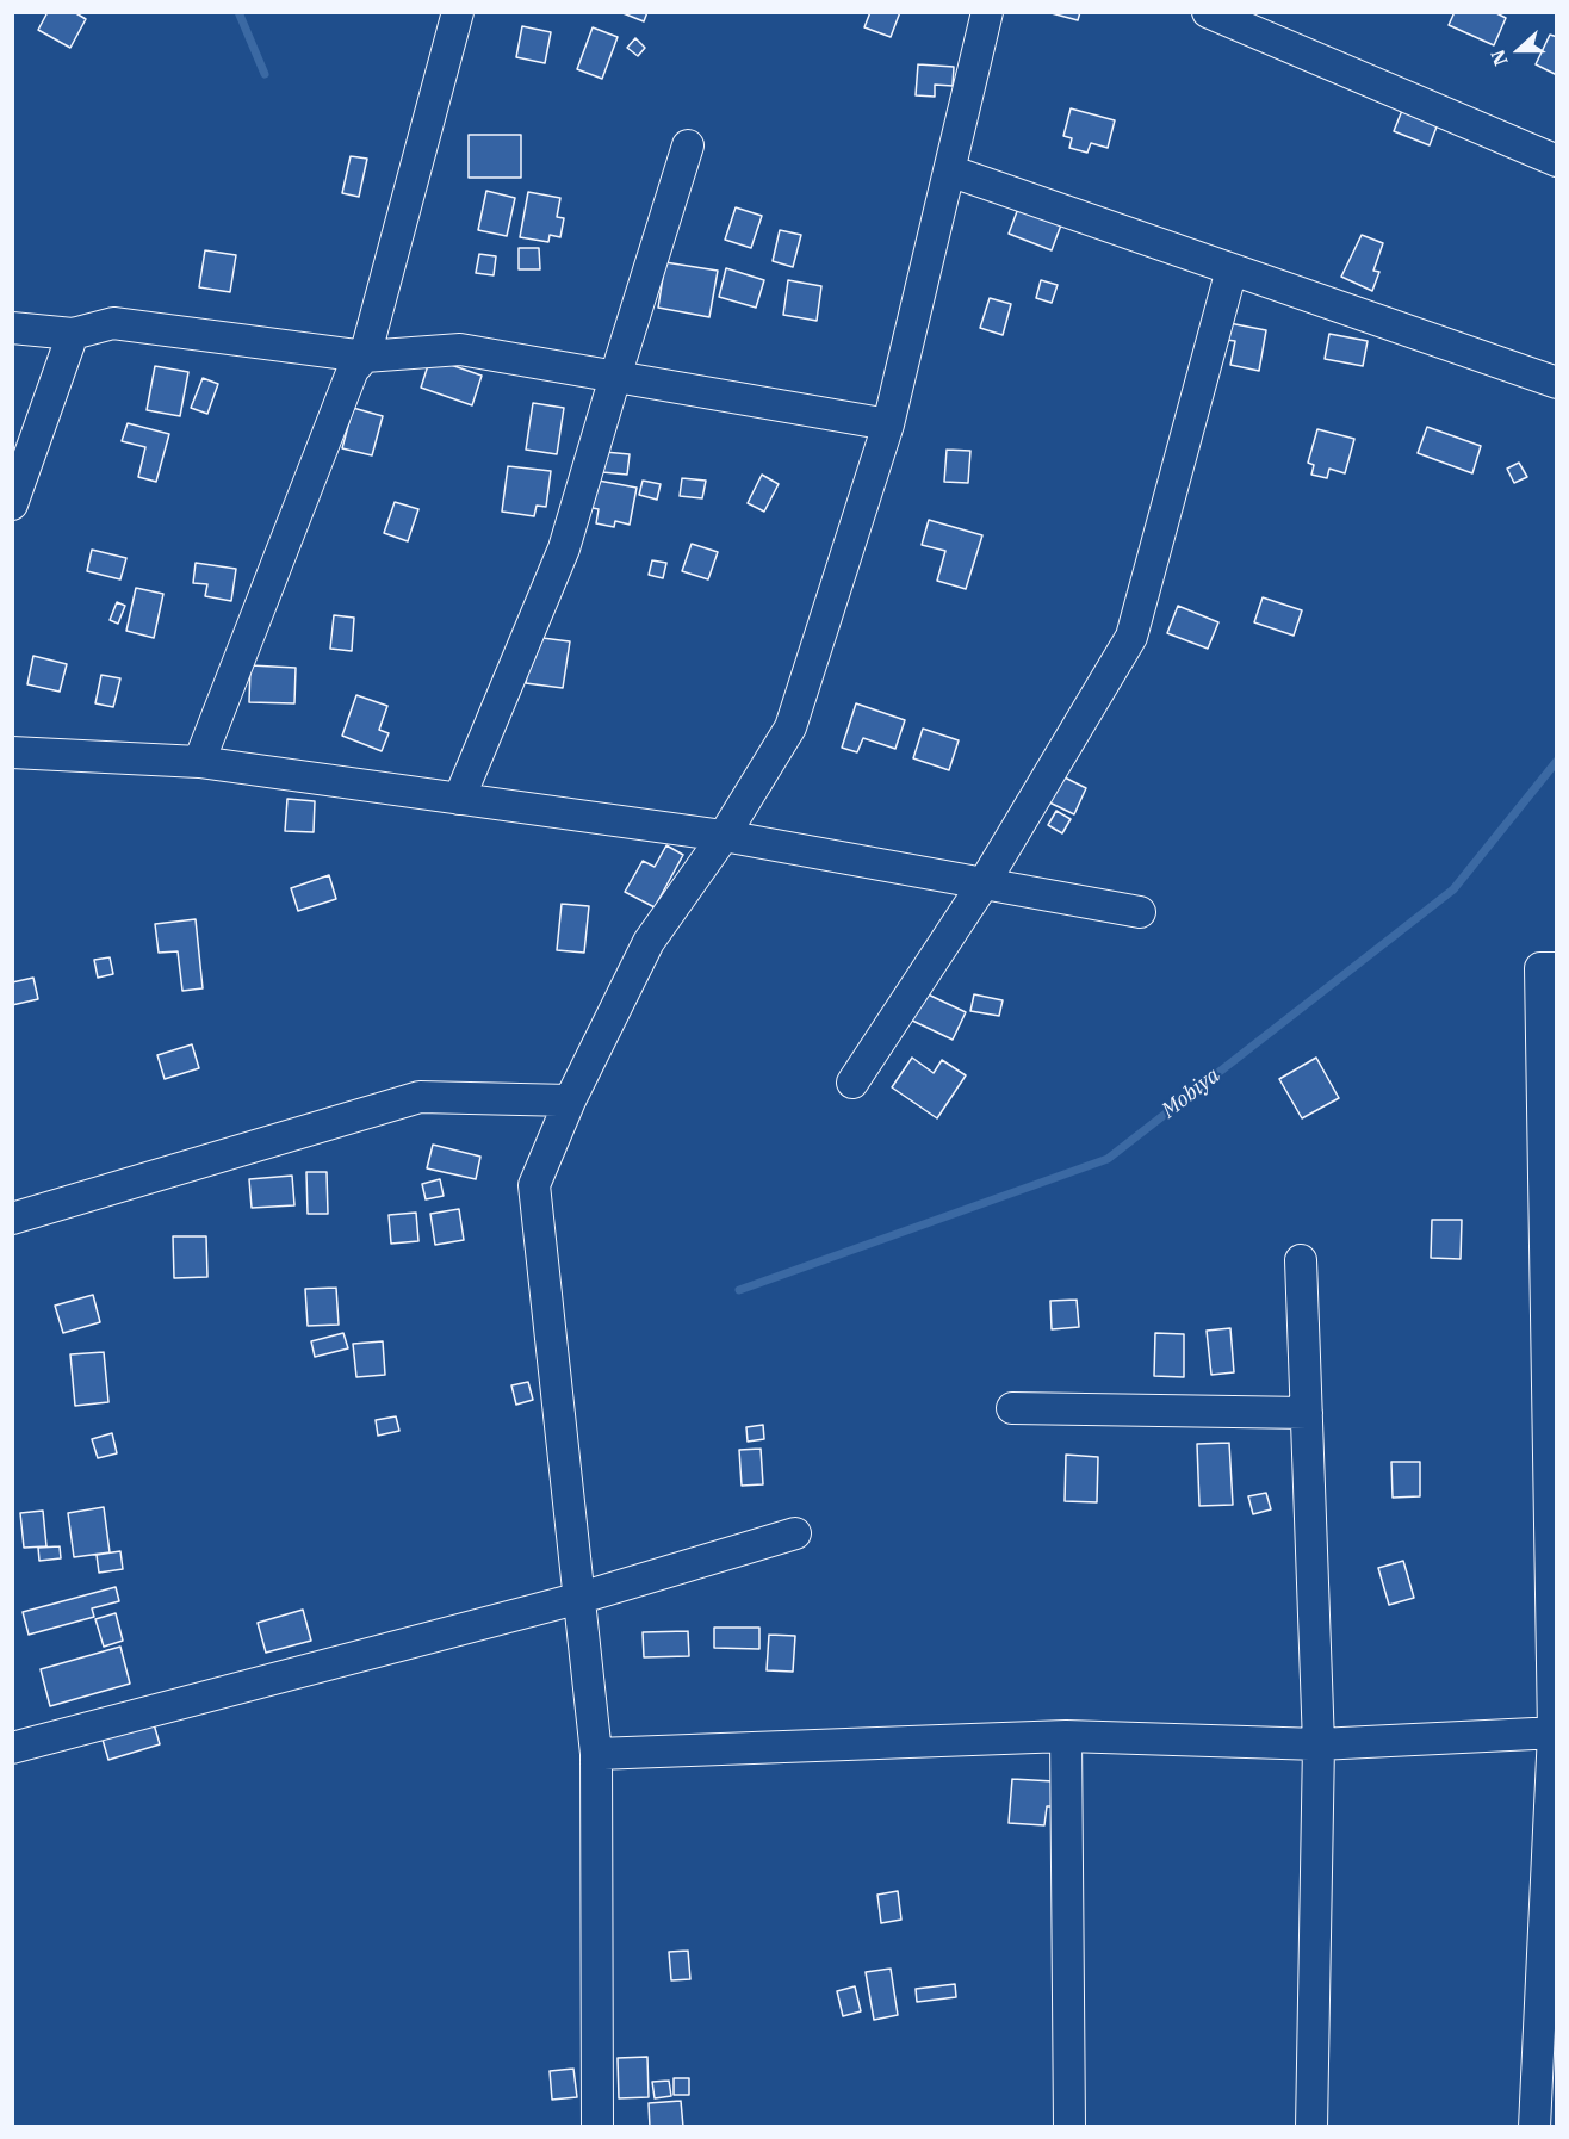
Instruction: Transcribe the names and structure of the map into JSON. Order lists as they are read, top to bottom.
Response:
{
  "water": ["Mobiya"],
  "north": "left"
}
